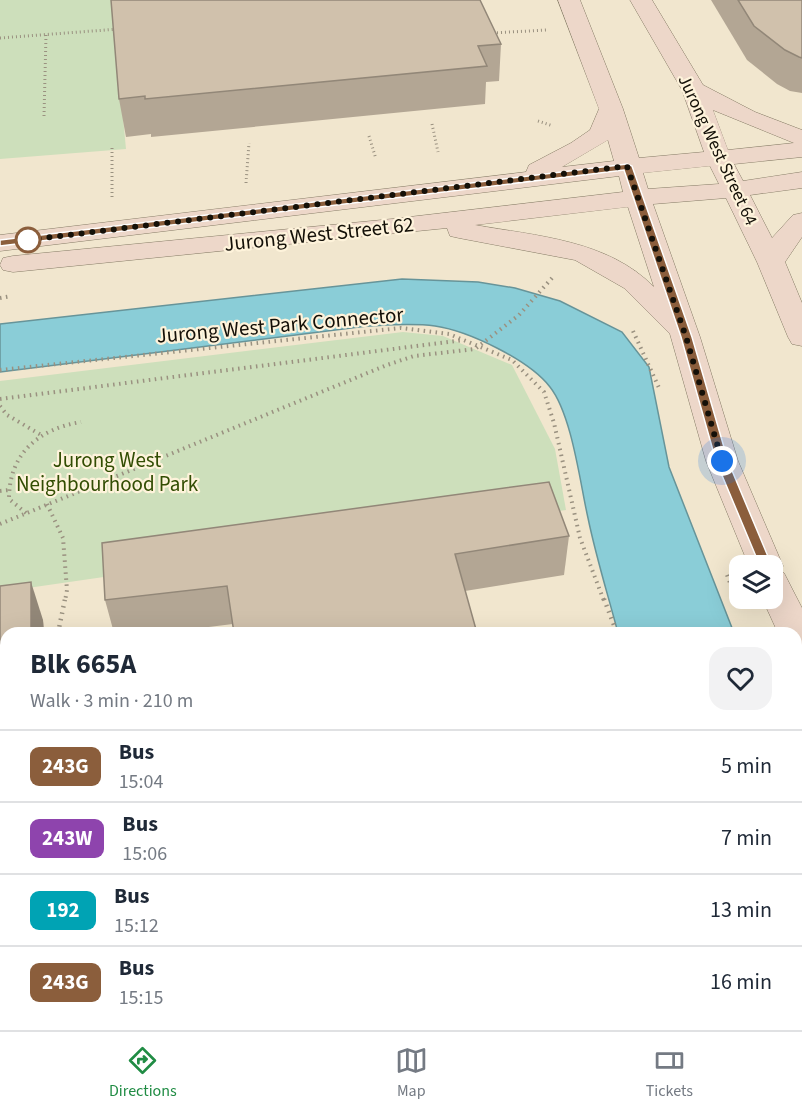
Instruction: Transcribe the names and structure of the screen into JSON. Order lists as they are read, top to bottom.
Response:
{
  "streets": {
    "street": ["Jurong West Street 64", "Jurong West Street 62"],
    "path": ["Jurong West Park Connector"]
  },
  "crossings": [
    ["Jurong West Street 64", "Jurong West Street 62"]
  ],
  "parks": ["Jurong West Neighbourhood Park"],
  "lines": ["bus line 243G"],
  "page": {
    "heading": ["Blk 665A", "Walk · 3 min · 210 m"],
    "list": [
      {
        "mark": "243G",
        "name": "Bus",
        "note": "15:04",
        "value": "5 min"
      },
      {
        "mark": "243W",
        "name": "Bus",
        "note": "15:06",
        "value": "7 min"
      },
      {
        "mark": "192",
        "name": "Bus",
        "note": "15:12",
        "value": "13 min"
      },
      {
        "mark": "243G",
        "name": "Bus",
        "note": "15:15",
        "value": "16 min"
      }
    ],
    "tabs": ["Directions", "Map", "Tickets"]
  }
}
